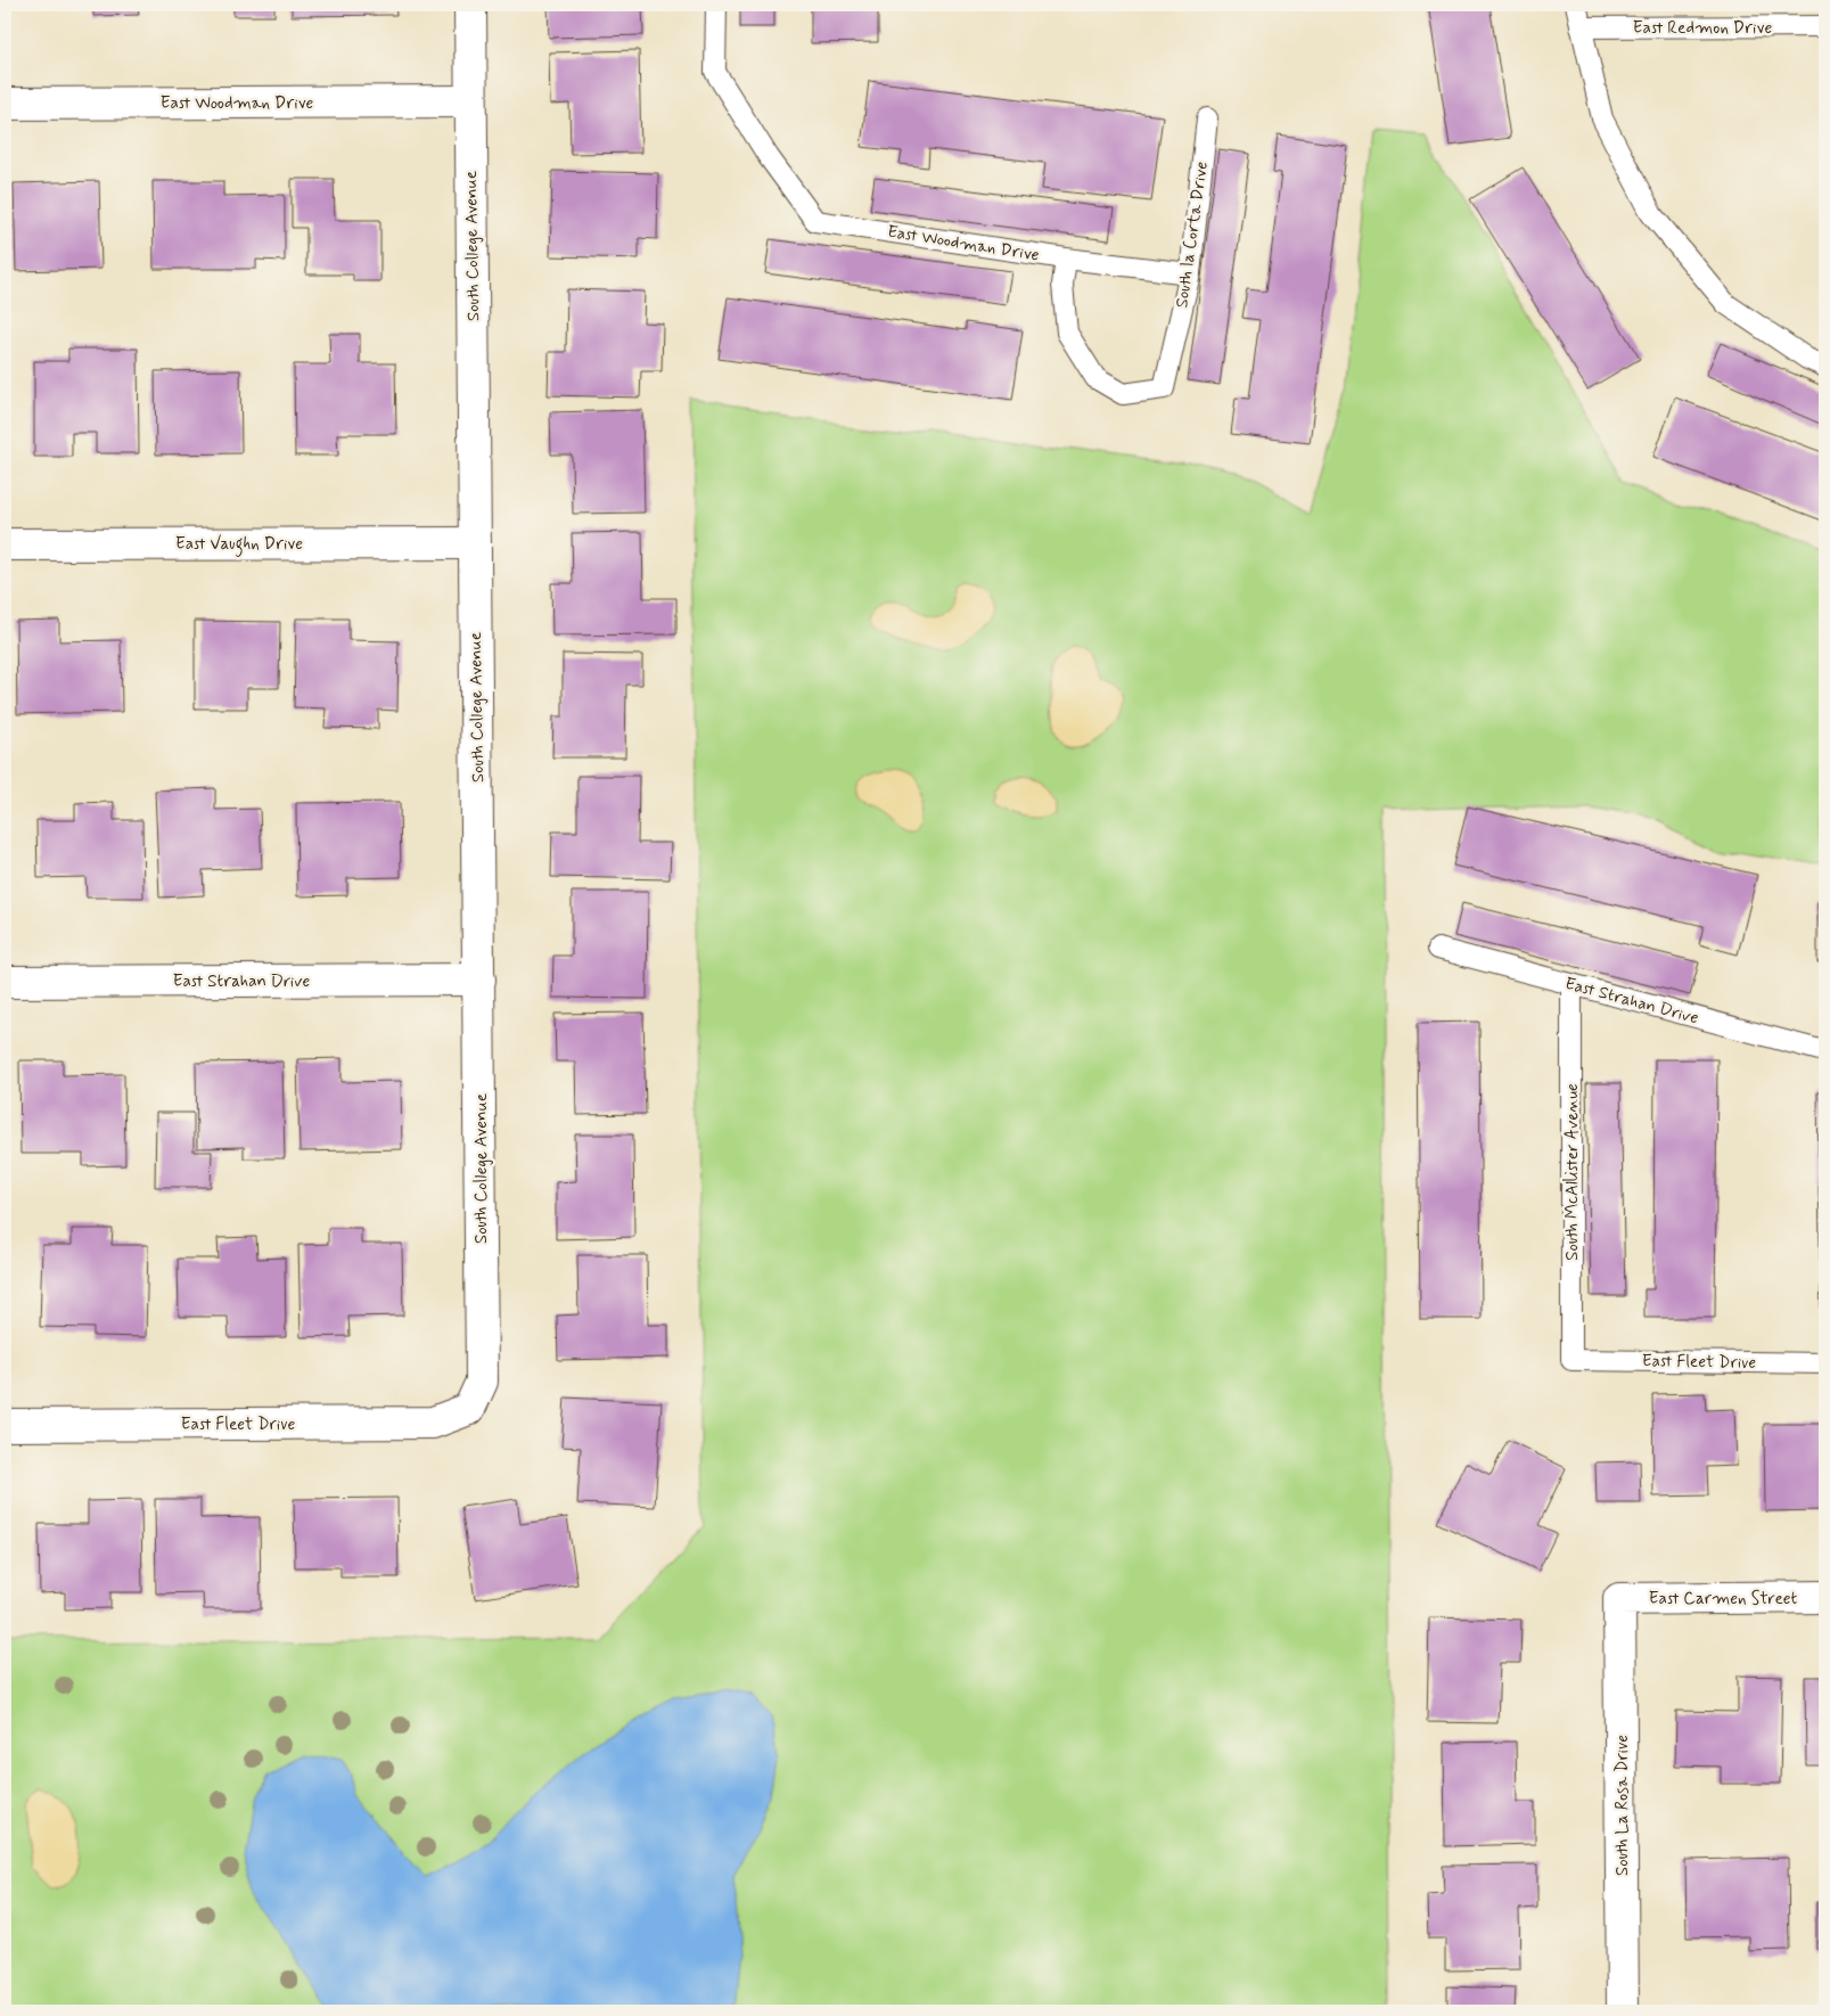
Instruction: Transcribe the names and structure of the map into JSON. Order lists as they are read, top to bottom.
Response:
{
  "streets": {
    "street": [
      "East Woodman Drive",
      "South College Avenue",
      "East Vaughn Drive",
      "East Strahan Drive",
      "East Fleet Drive",
      "East Carmen Street",
      "South La Rosa Drive"
    ],
    "lane": ["East Redmon Drive", "South la Corta Drive", "South McAllister Avenue"]
  },
  "crossings": [
    ["East Woodman Drive", "South la Corta Drive"],
    ["East Woodman Drive", "South College Avenue"],
    ["South College Avenue", "East Vaughn Drive"],
    ["South College Avenue", "East Strahan Drive"],
    ["South College Avenue", "East Fleet Drive"],
    ["East Strahan Drive", "South McAllister Avenue"],
    ["South McAllister Avenue", "East Fleet Drive"],
    ["East Carmen Street", "South La Rosa Drive"]
  ]
}
